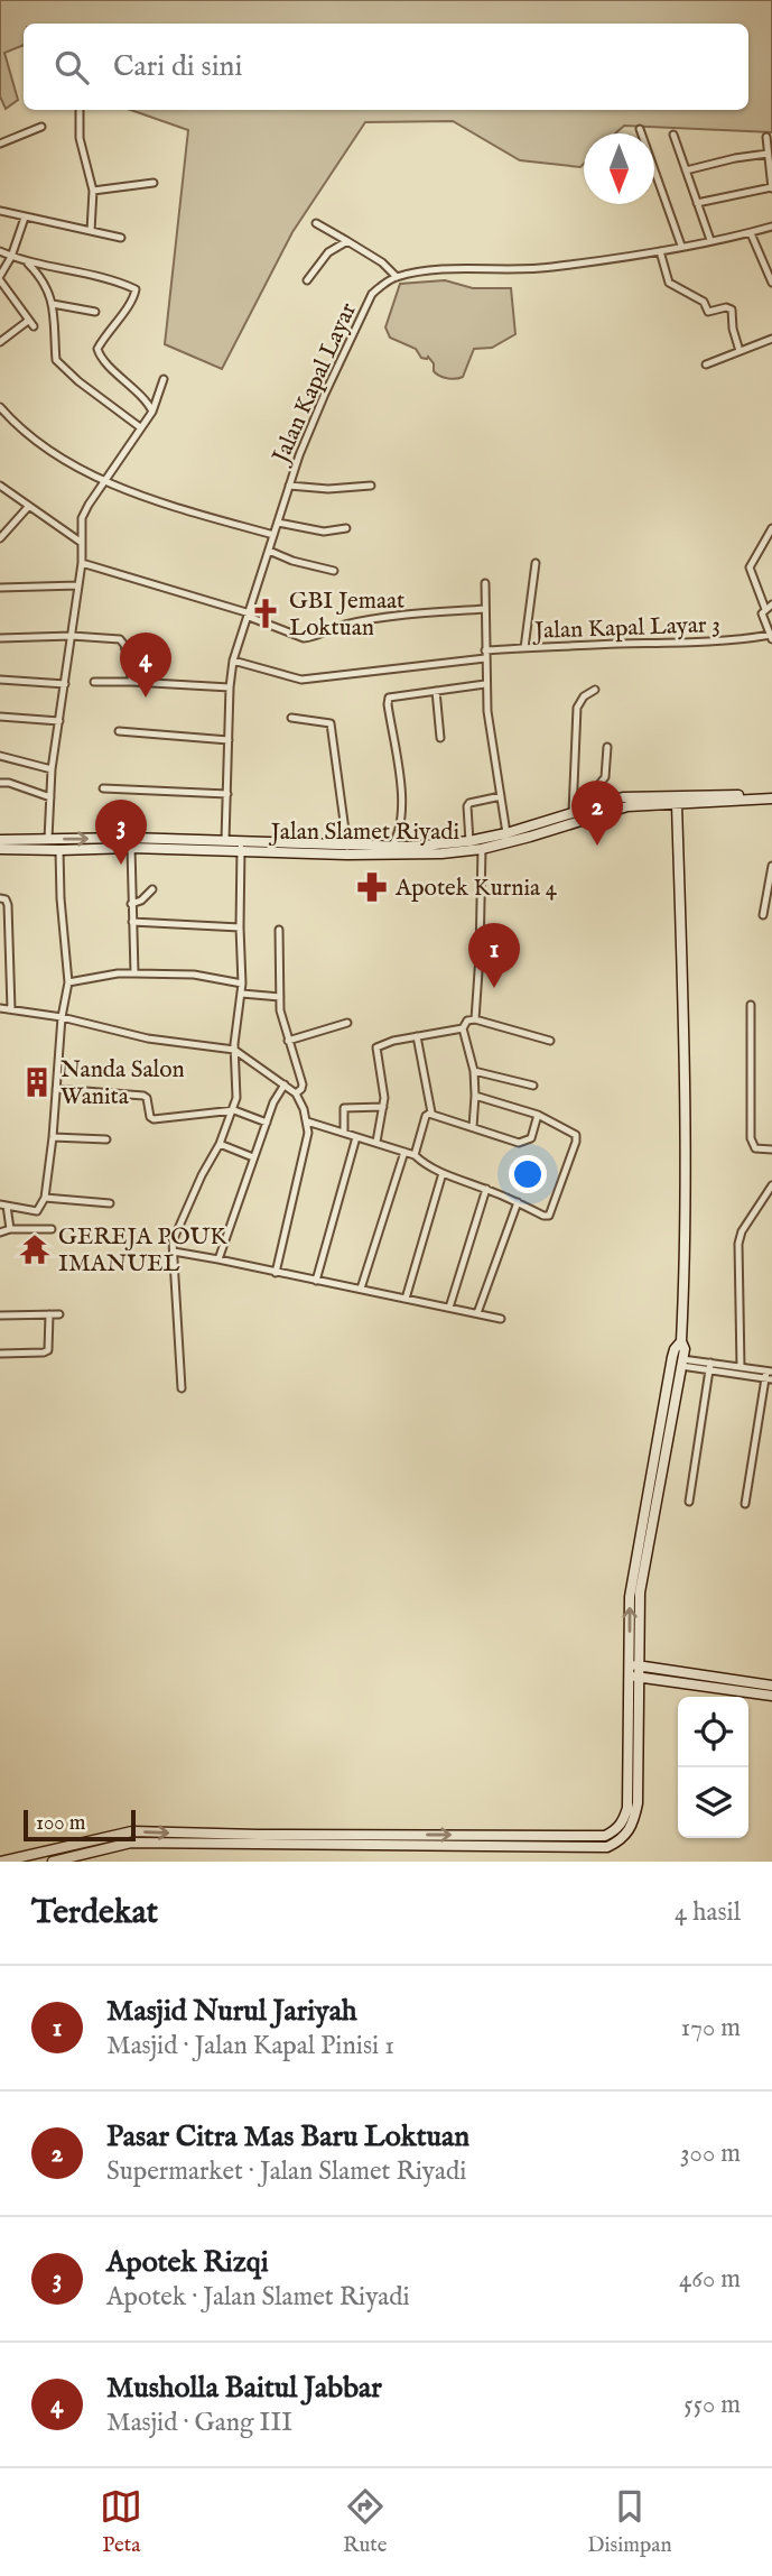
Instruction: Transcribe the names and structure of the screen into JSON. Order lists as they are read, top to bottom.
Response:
{
  "streets": {
    "street": ["Jalan Kapal Layar", "Jalan Kapal Layar 3", "Jalan Slamet Riyadi"]
  },
  "crossings": [
    ["Jalan Kapal Layar", "Jalan Kapal Layar 3"],
    ["Jalan Kapal Layar", "Jalan Slamet Riyadi"]
  ],
  "places": {
    "church": ["GBI Jemaat Loktuan"],
    "pharmacy": ["Apotek Kurnia 4"],
    "building": ["Nanda Salon Wanita"],
    "temple": ["GEREJA POUK IMANUEL"]
  },
  "scale_bar": "100 m",
  "north": "bottom",
  "page": {
    "search": "Cari di sini",
    "pins": [
      "4",
      "2",
      "3",
      "1"
    ],
    "scale": "100 m",
    "heading": ["Terdekat", "4 hasil"],
    "list": [
      {
        "mark": "1",
        "name": "Masjid Nurul Jariyah",
        "note": "Masjid · Jalan Kapal Pinisi 1",
        "value": "170 m"
      },
      {
        "mark": "2",
        "name": "Pasar Citra Mas Baru Loktuan",
        "note": "Supermarket · Jalan Slamet Riyadi",
        "value": "300 m"
      },
      {
        "mark": "3",
        "name": "Apotek Rizqi",
        "note": "Apotek · Jalan Slamet Riyadi",
        "value": "460 m"
      },
      {
        "mark": "4",
        "name": "Musholla Baitul Jabbar",
        "note": "Masjid · Gang III",
        "value": "550 m"
      }
    ],
    "nav": ["Peta", "Rute", "Disimpan"]
  }
}
